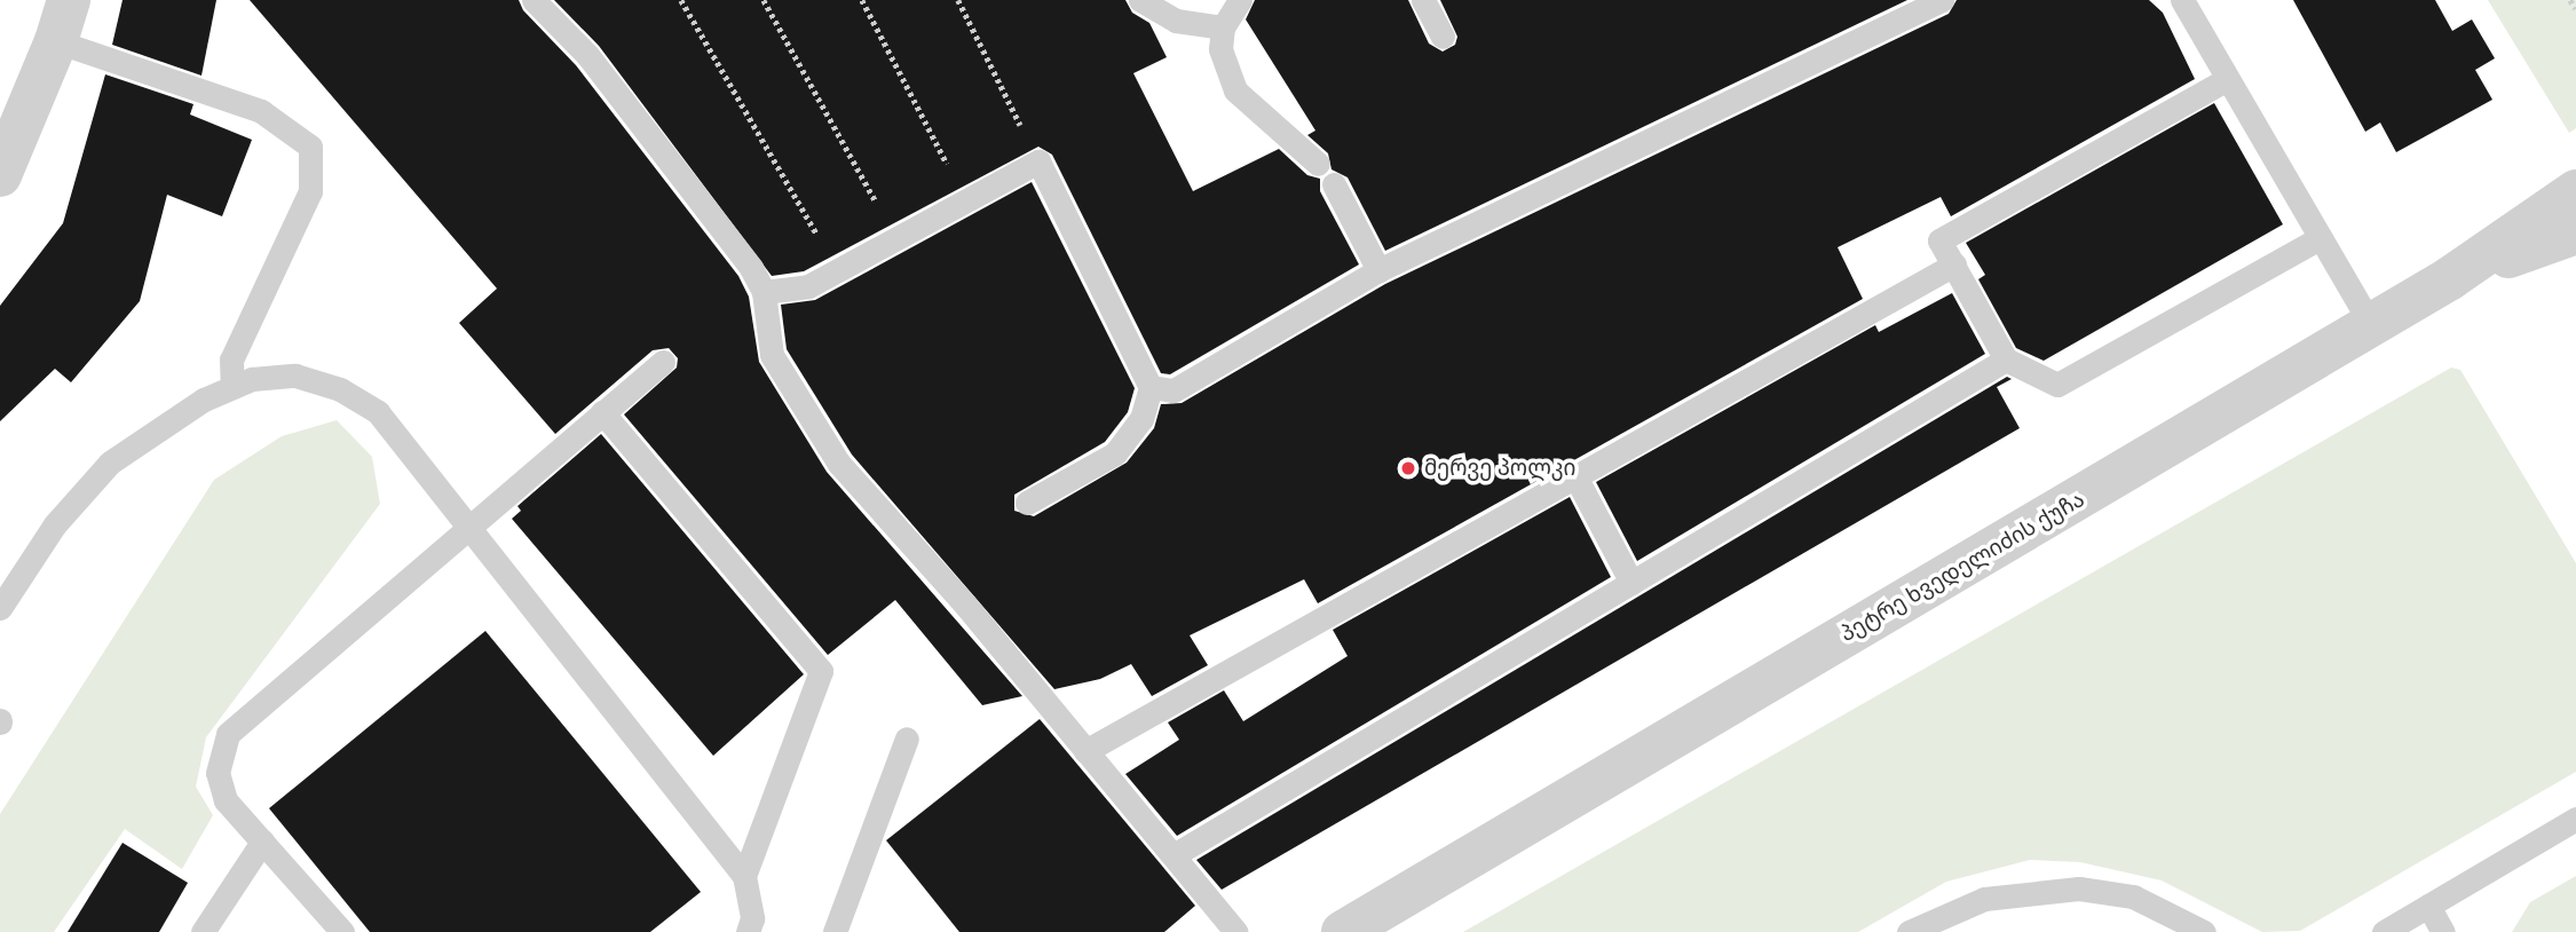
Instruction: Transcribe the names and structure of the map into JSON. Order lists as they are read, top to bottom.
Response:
{
  "streets": {
    "street": ["პეტრე ხვედელიძის ქუჩა"]
  },
  "places": ["მერვე პოლკი"]
}
